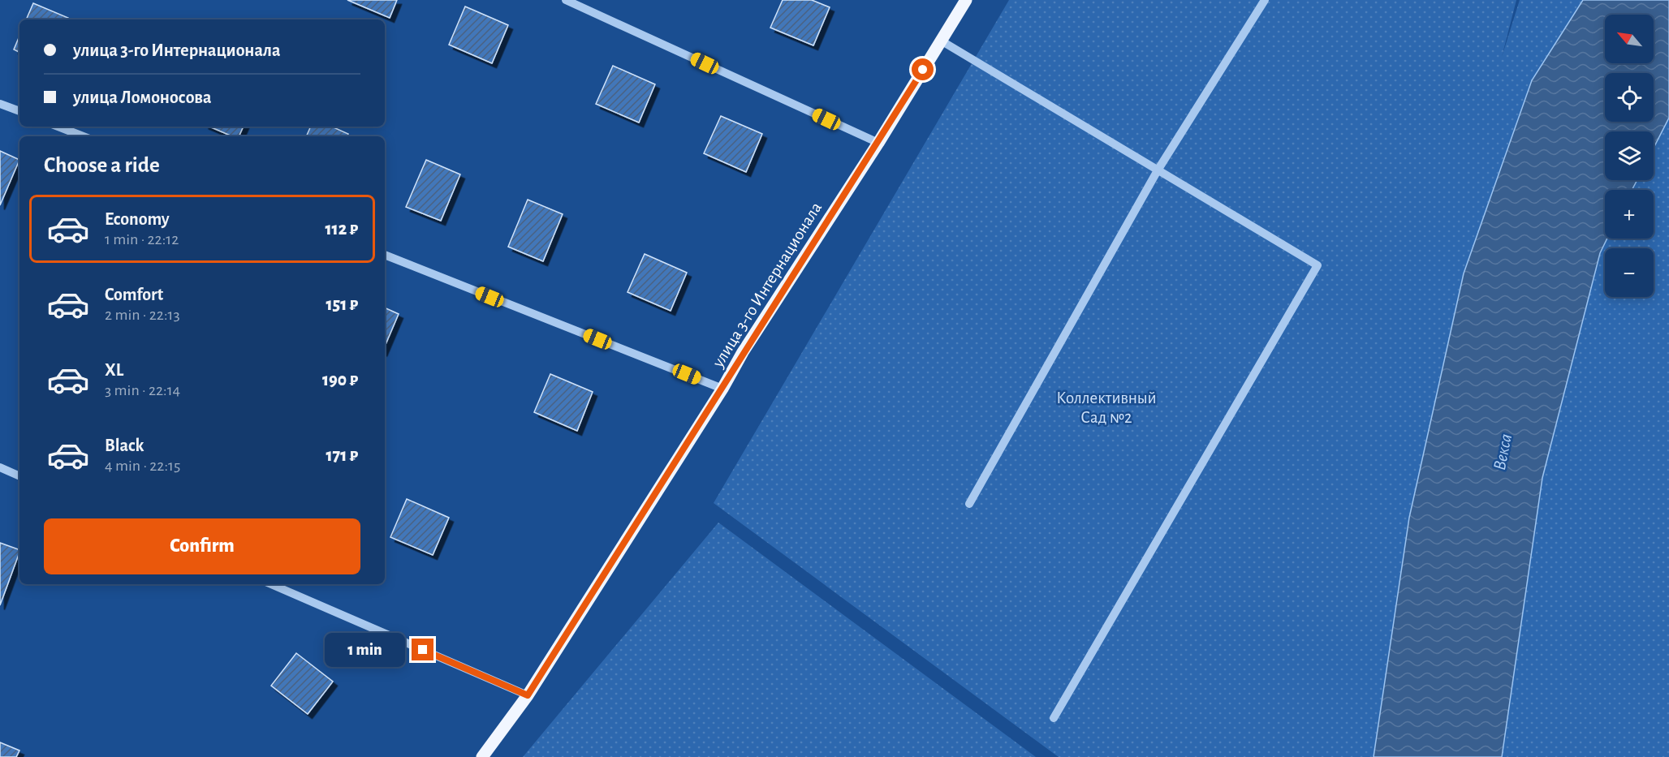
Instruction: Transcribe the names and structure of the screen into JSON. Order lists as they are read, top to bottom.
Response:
{
  "streets": {
    "main road": ["улица 3-го Интернационала"]
  },
  "water": ["Векса"],
  "parks": ["Коллективный Сад №2"],
  "north": "top left",
  "page": {
    "map_buttons": ["+", "−"],
    "banner": ["улица 3-го Интернационала", "улица Ломоносова"],
    "heading": "Choose a ride",
    "list": [
      {
        "name": "Economy",
        "note": "1 min · 22:12",
        "value": "112 ₽"
      },
      {
        "name": "Comfort",
        "note": "2 min · 22:13",
        "value": "151 ₽"
      },
      {
        "name": "XL",
        "note": "3 min · 22:14",
        "value": "190 ₽"
      },
      {
        "name": "Black",
        "note": "4 min · 22:15",
        "value": "171 ₽"
      }
    ],
    "buttons": "Confirm",
    "bubble": "1 min"
  }
}
